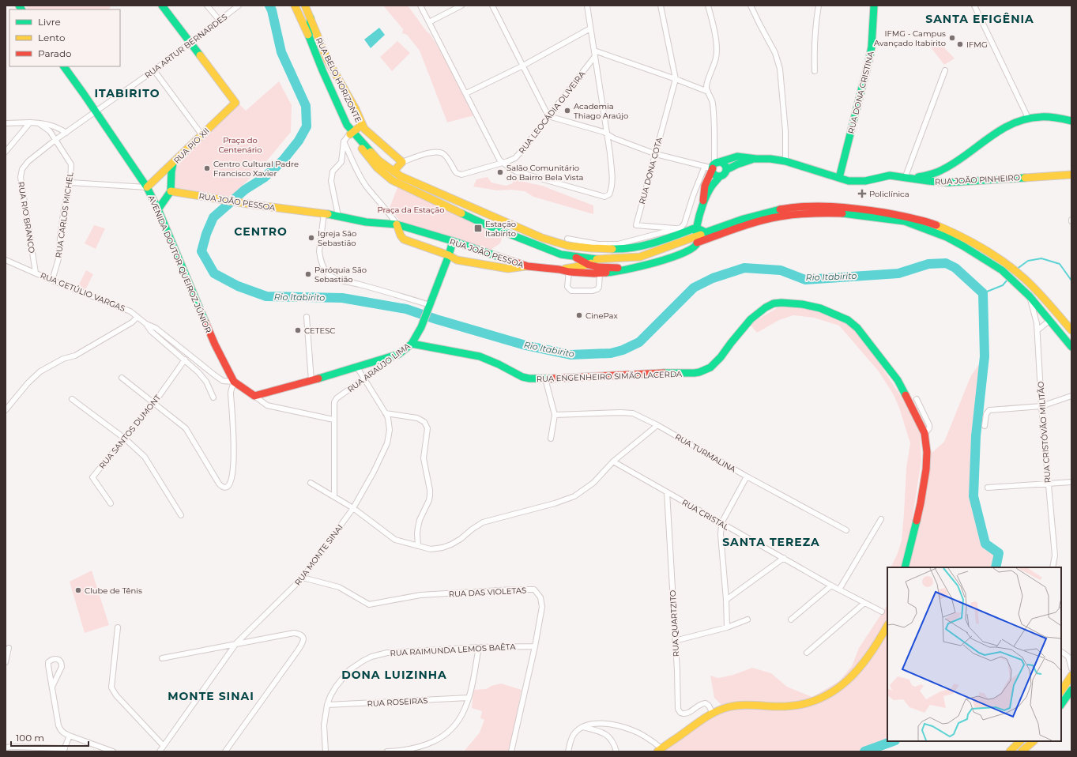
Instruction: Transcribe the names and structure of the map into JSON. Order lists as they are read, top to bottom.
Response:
{
  "streets": {
    "street": [
      "RUA ARTUR BERNARDES",
      "RUA BELO HORIZONTE",
      "RUA DONA CRISTINA",
      "RUA LEOCÁDIA OLIVEIRA",
      "RUA PIO XII",
      "RUA DONA COTA",
      "RUA JOÃO PINHEIRO",
      "RUA JOÃO PESSOA",
      "RUA CARLOS MICHEL",
      "RUA RIO BRANCO",
      "AVENIDA DOUTOR QUEIROZ JÚNIOR",
      "RUA GETÚLIO VARGAS",
      "RUA ARAÚJO LIMA",
      "RUA ENGENHEIRO SIMÃO LACERDA",
      "RUA SANTOS DUMONT",
      "RUA CRISTÓVÃO MILITÃO",
      "RUA TURMALINA",
      "RUA CRISTAL",
      "RUA MONTE SINAI",
      "RUA DAS VIOLETAS",
      "RUA QUARTZITO",
      "RUA RAIMUNDA LEMOS BAÊTA",
      "RUA ROSEIRAS"
    ]
  },
  "crossings": [
    ["RUA ARTUR BERNARDES", "RUA PIO XII"],
    ["RUA ARTUR BERNARDES", "RUA CARLOS MICHEL"],
    ["RUA ARTUR BERNARDES", "RUA RIO BRANCO"],
    ["RUA ARTUR BERNARDES", "AVENIDA DOUTOR QUEIROZ JÚNIOR"],
    ["RUA DONA CRISTINA", "RUA JOÃO PINHEIRO"],
    ["RUA PIO XII", "AVENIDA DOUTOR QUEIROZ JÚNIOR"],
    ["RUA JOÃO PESSOA", "RUA ARAÚJO LIMA"],
    ["RUA CARLOS MICHEL", "RUA RIO BRANCO"],
    ["RUA CARLOS MICHEL", "RUA GETÚLIO VARGAS"],
    ["RUA RIO BRANCO", "RUA GETÚLIO VARGAS"],
    ["AVENIDA DOUTOR QUEIROZ JÚNIOR", "RUA GETÚLIO VARGAS"],
    ["RUA ARAÚJO LIMA", "RUA ENGENHEIRO SIMÃO LACERDA"],
    ["RUA ARAÚJO LIMA", "RUA MONTE SINAI"],
    ["RUA CRISTAL", "RUA QUARTZITO"],
    ["RUA MONTE SINAI", "RUA DAS VIOLETAS"],
    ["RUA DAS VIOLETAS", "RUA RAIMUNDA LEMOS BAÊTA"],
    ["RUA RAIMUNDA LEMOS BAÊTA", "RUA ROSEIRAS"]
  ],
  "districts": [
    "SANTA EFIGÊNIA",
    "ITABIRITO",
    "CENTRO",
    "SANTA TEREZA",
    "DONA LUIZINHA",
    "MONTE SINAI"
  ],
  "water": ["Rio Itabirito"],
  "parks": ["Praça do Centenário", "Praça da Estação"],
  "places": {
    "other": [
      "IFMG - Campus Avançado Itabirito",
      "IFMG",
      "Academia Thiago Araújo",
      "Centro Cultural Padre Francisco Xavier",
      "Salão Comunitário do Bairro Bela Vista",
      "Igreja São Sebastião",
      "Paróquia São Sebastião",
      "CinePax",
      "CETESC",
      "Clube de Tênis"
    ],
    "health": ["Policlínica"],
    "transit": ["Estação Itabirito"]
  },
  "legend": ["Livre", "Lento", "Parado"],
  "scale_bar": "100 m"
}
